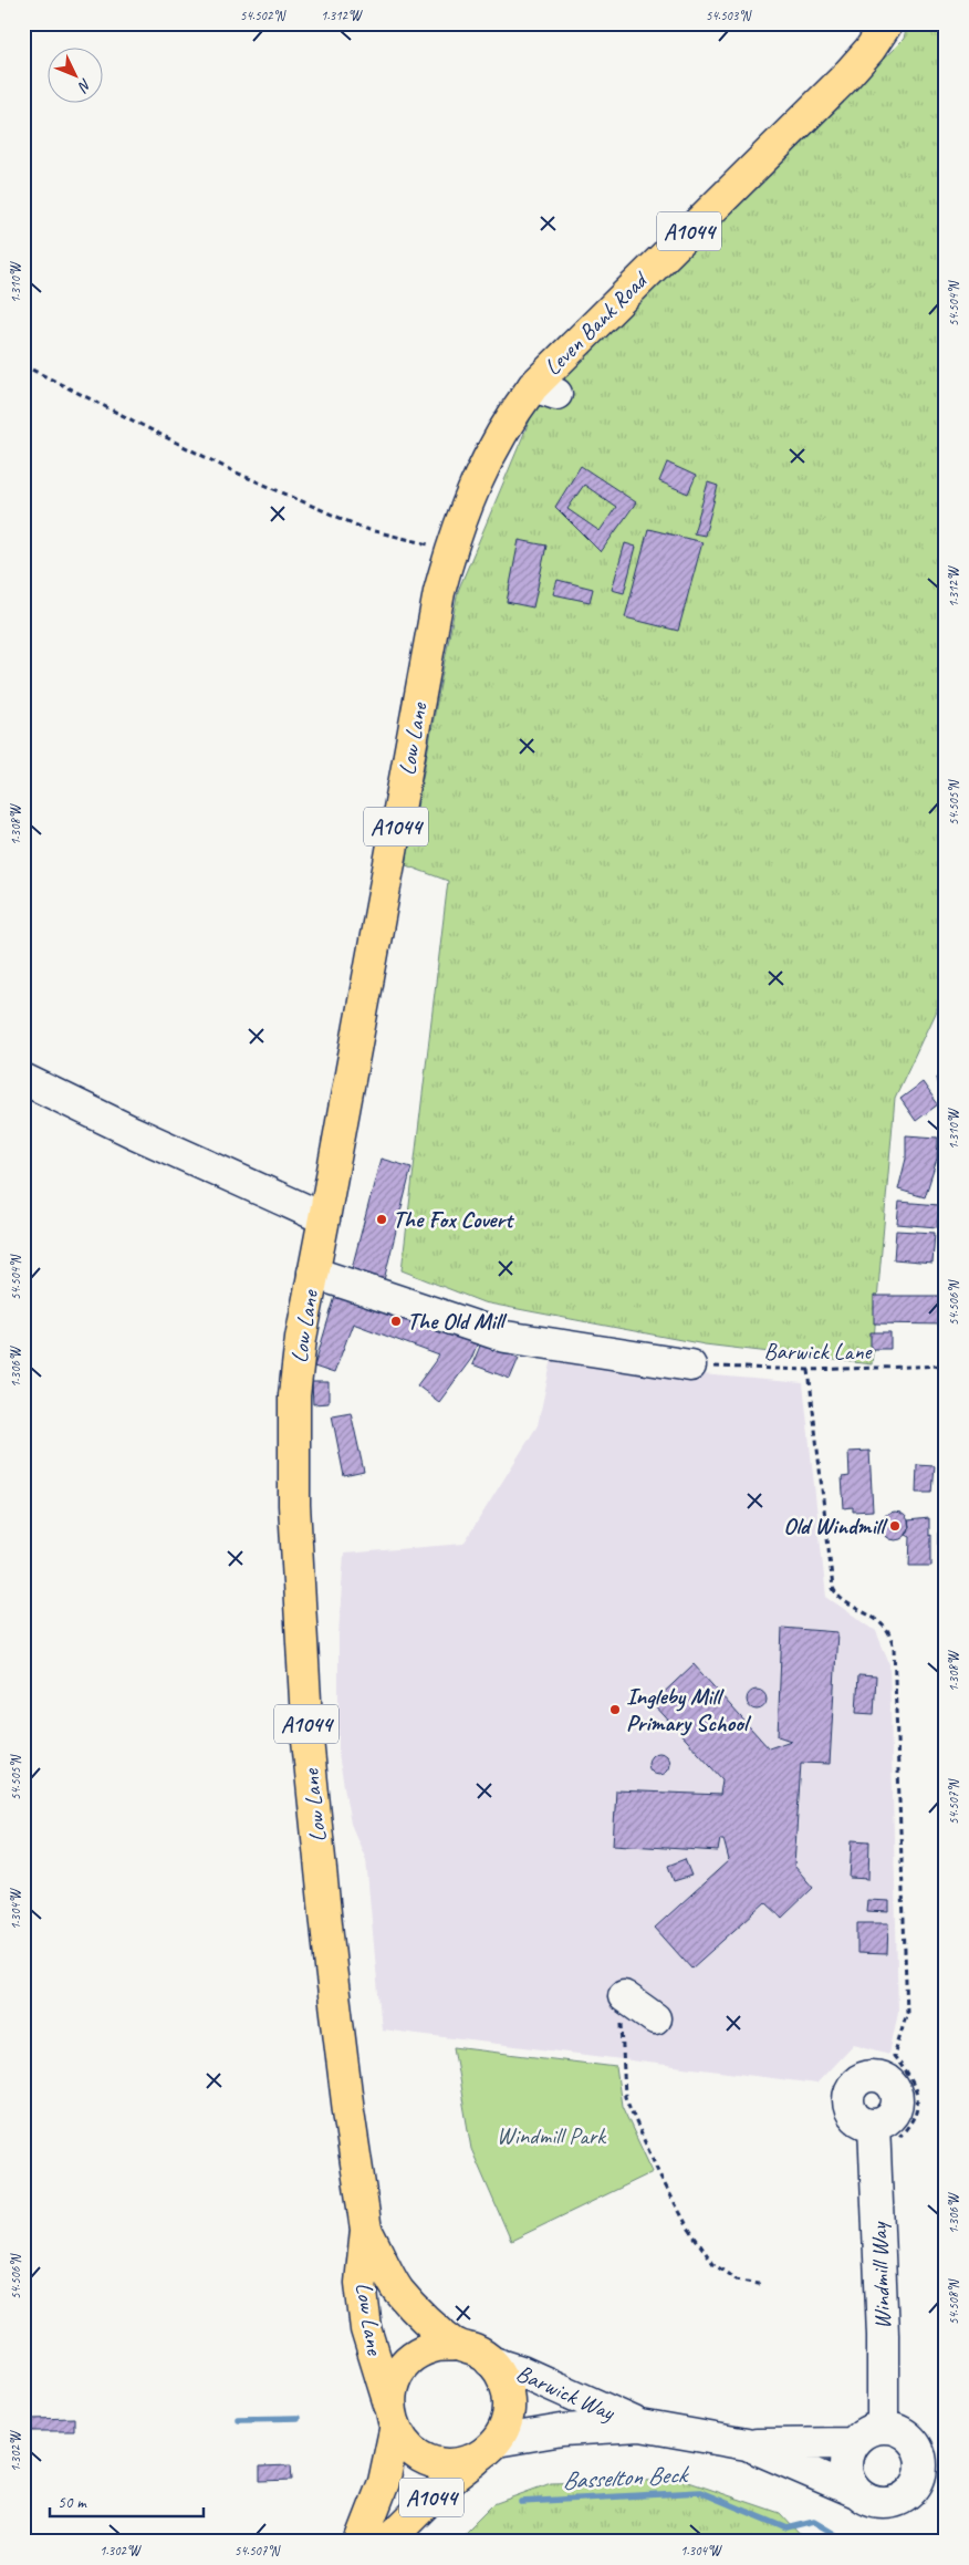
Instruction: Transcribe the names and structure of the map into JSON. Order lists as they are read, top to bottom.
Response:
{
  "streets": {
    "main road": ["A1044", "Leven Bank Road", "Low Lane"],
    "street": ["Windmill Way", "Barwick Way"],
    "path": ["Barwick Lane"]
  },
  "crossings": [
    ["A1044", "Low Lane"],
    ["A1044", "Barwick Way"],
    ["Leven Bank Road", "Low Lane"],
    ["Low Lane", "Barwick Way"],
    ["Windmill Way", "Barwick Way"]
  ],
  "water": ["Basselton Beck"],
  "parks": ["Windmill Park"],
  "places": [
    "The Fox Covert",
    "The Old Mill",
    "Old Windmill",
    "Ingleby Mill Primary School"
  ],
  "scale_bar": "50 m",
  "north": "bottom right",
  "coordinates": [
    "54.502°N",
    "1.312°W",
    "54.503°N",
    "1.310°W",
    "54.504°N",
    "54.505°N",
    "1.308°W",
    "54.506°N",
    "1.306°W",
    "54.507°N",
    "1.304°W",
    "54.508°N",
    "1.302°W"
  ]
}
